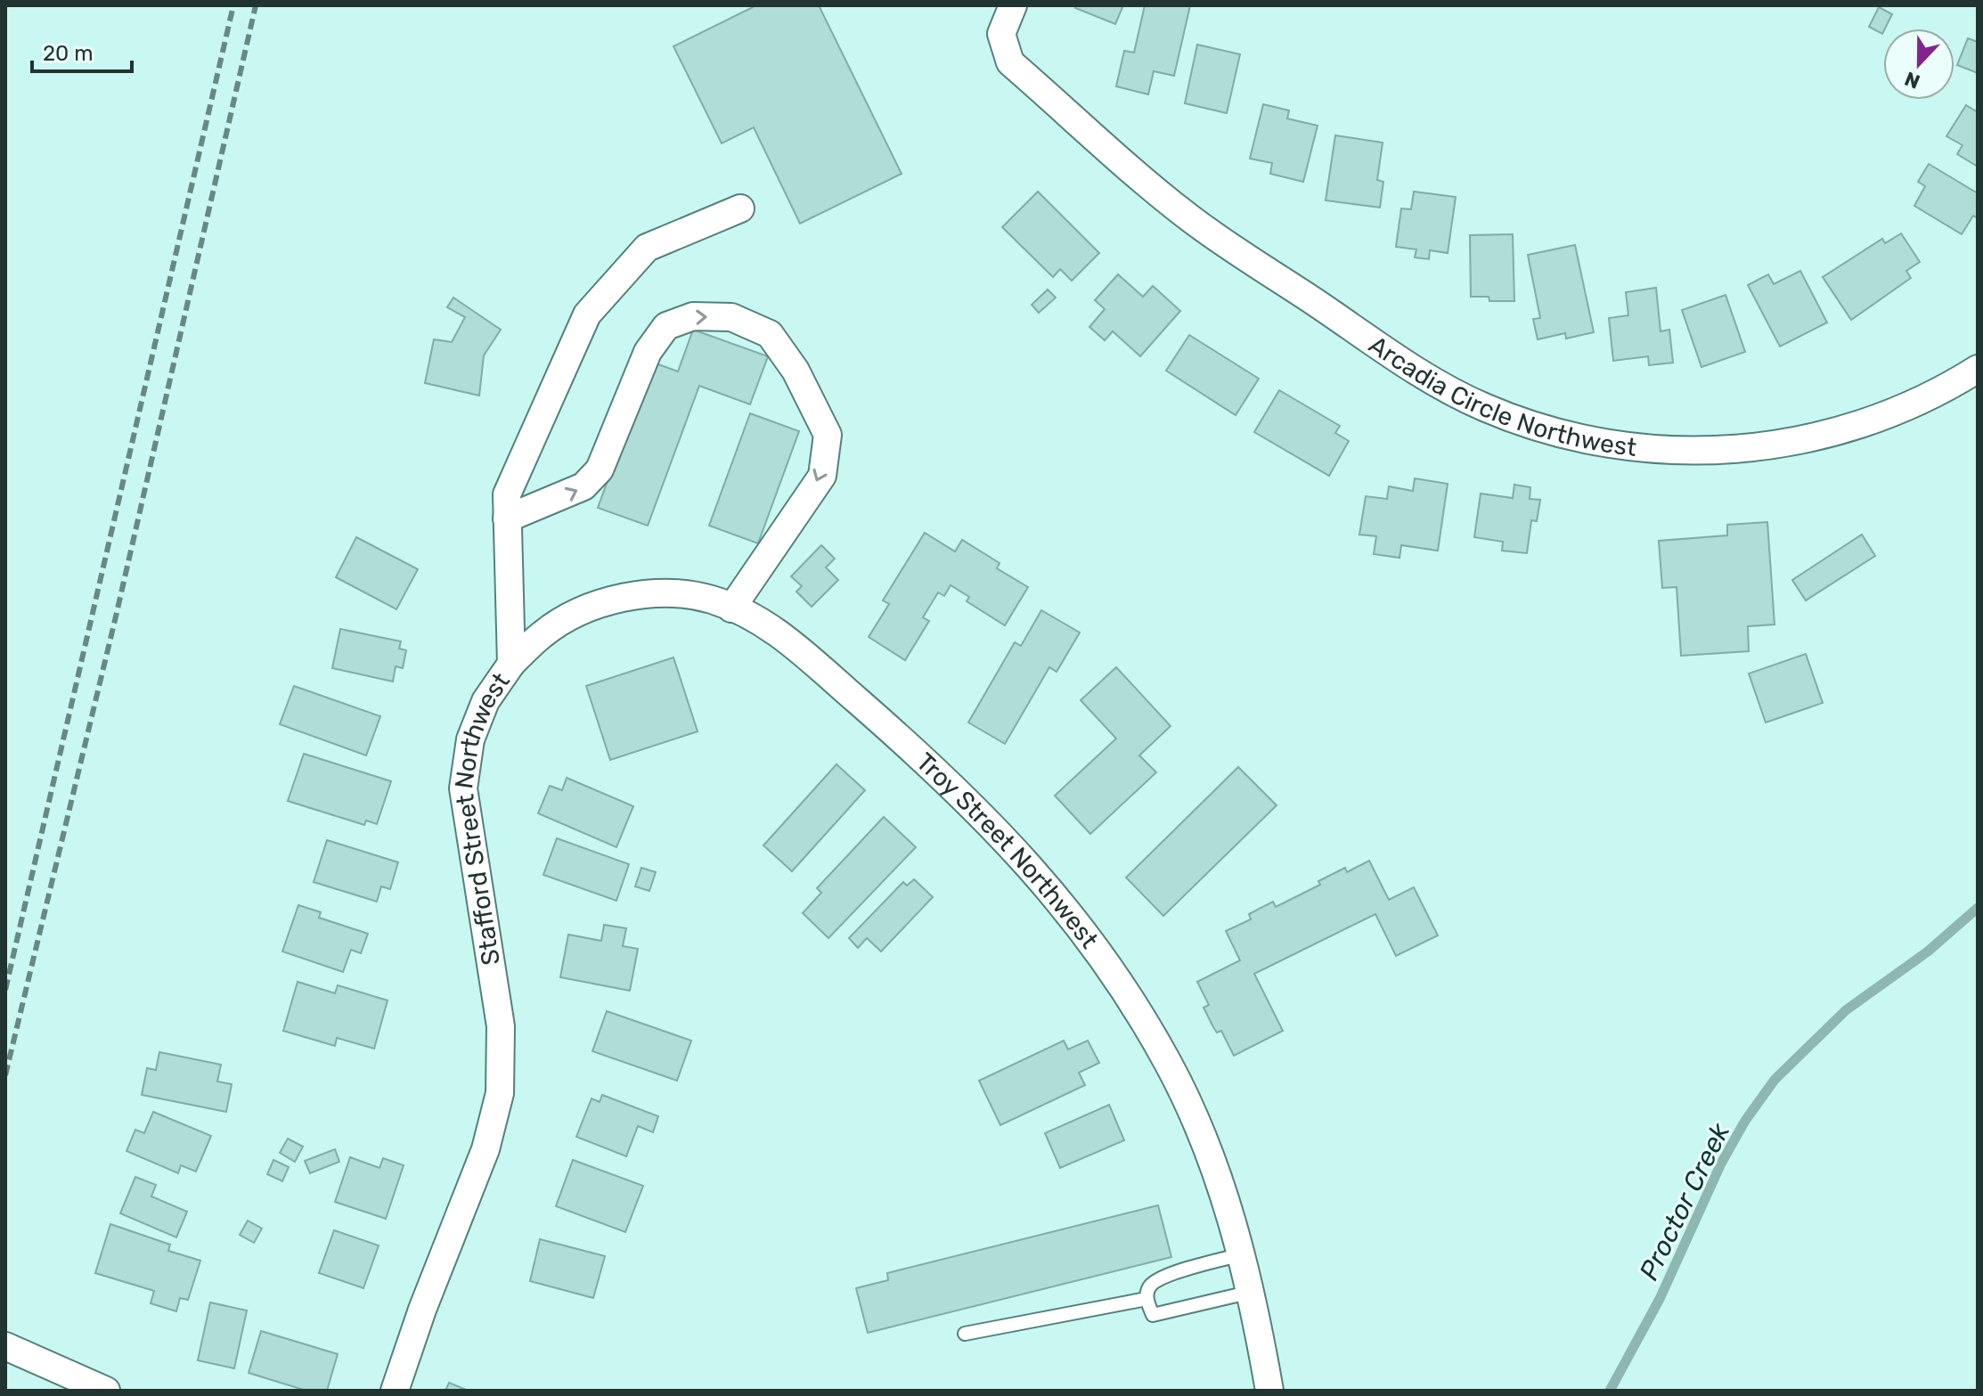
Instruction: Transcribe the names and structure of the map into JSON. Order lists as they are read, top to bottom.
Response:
{
  "streets": {
    "street": ["Arcadia Circle Northwest", "Stafford Street Northwest", "Troy Street Northwest"]
  },
  "crossings": [
    ["Stafford Street Northwest", "Troy Street Northwest"]
  ],
  "water": ["Proctor Creek"],
  "scale_bar": "20 m",
  "north": "bottom"
}
